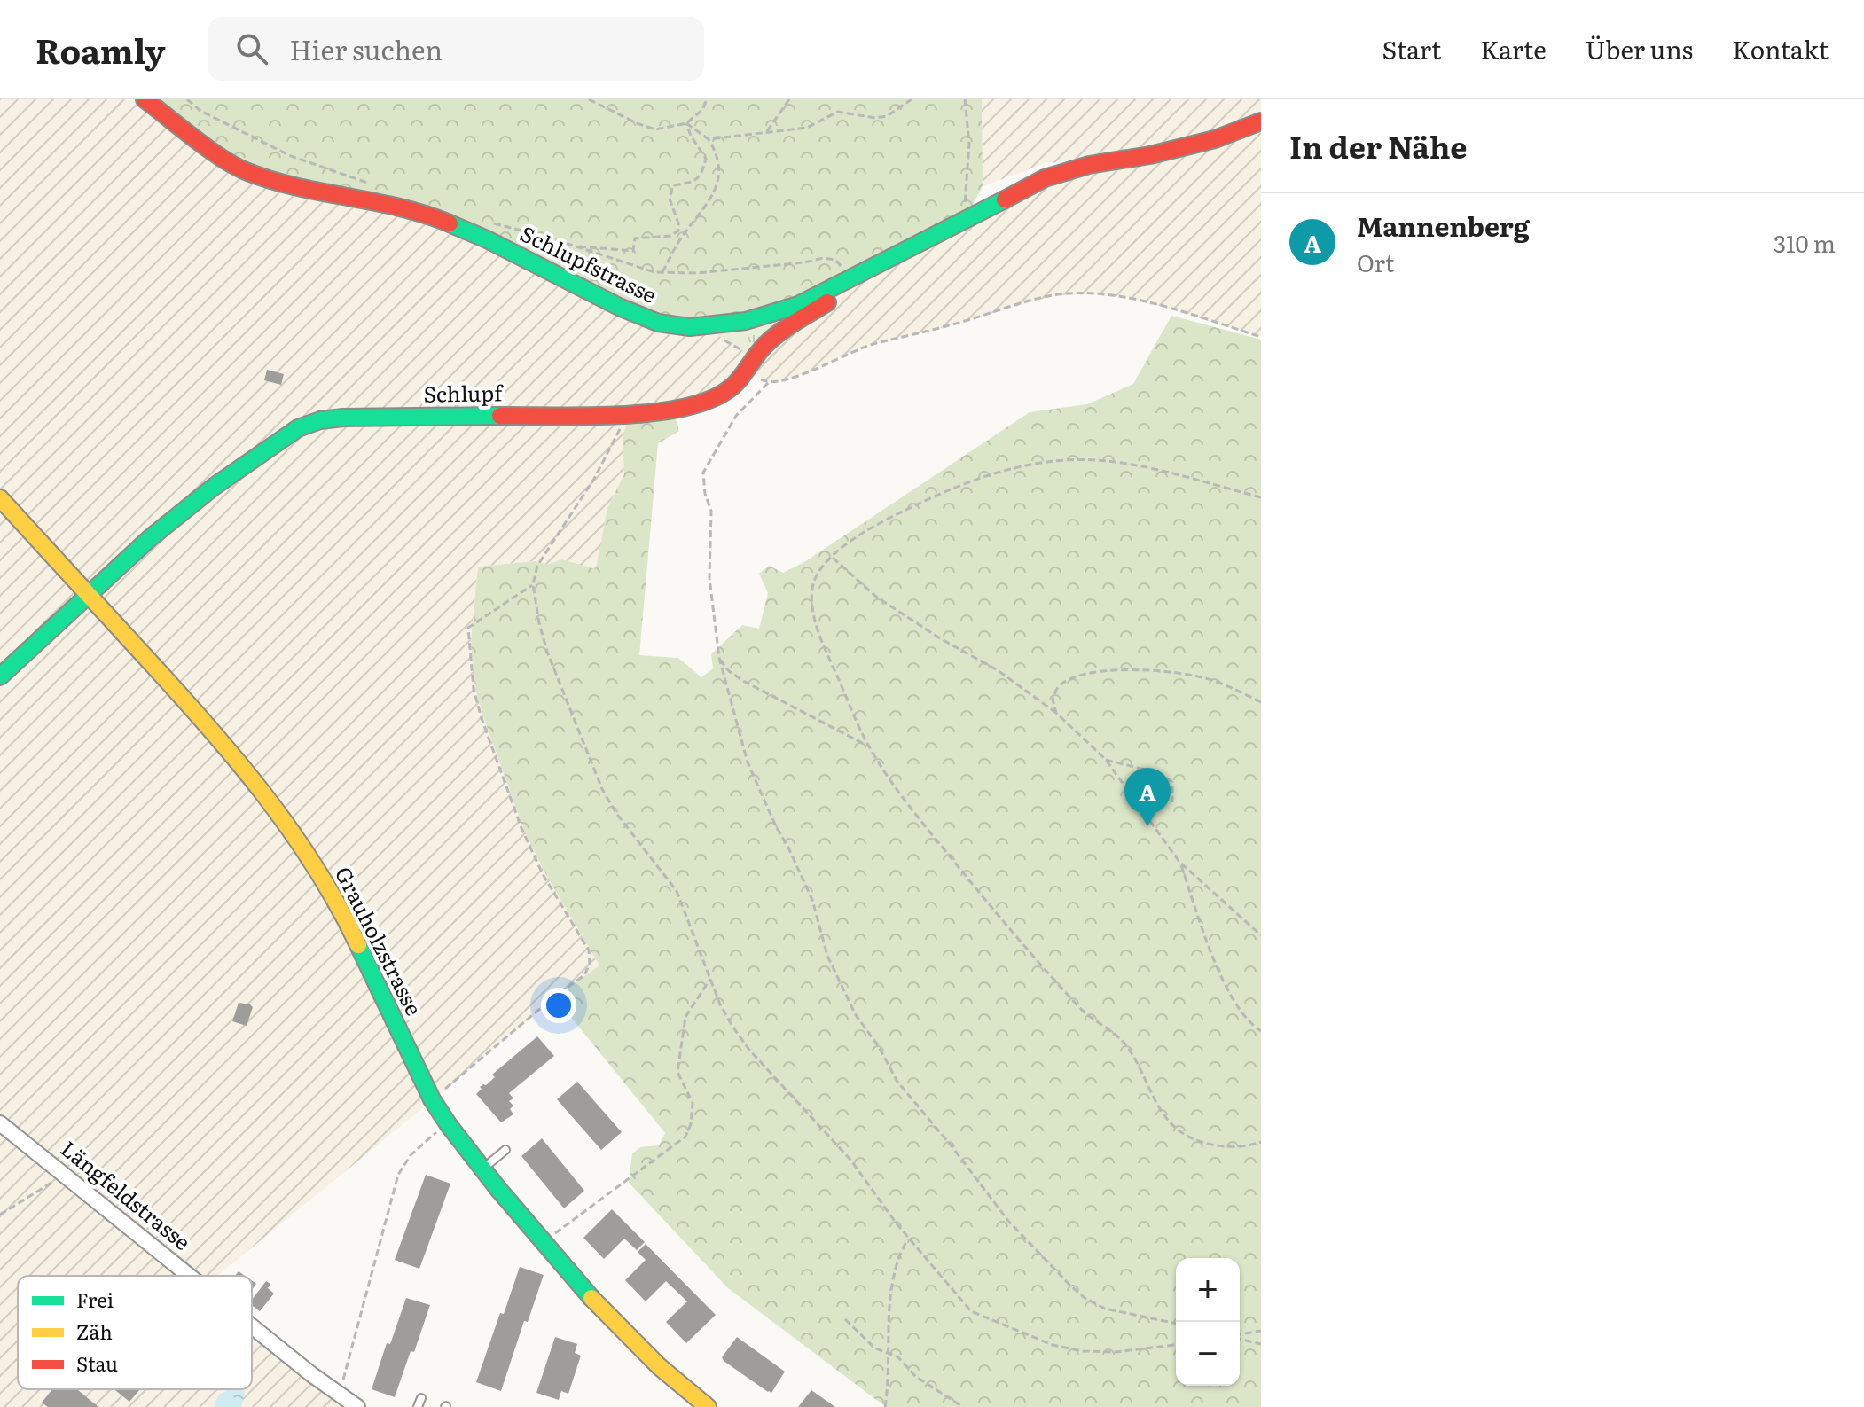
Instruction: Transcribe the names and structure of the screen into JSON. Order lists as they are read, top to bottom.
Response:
{
  "streets": {
    "street": [
      "Schlupfstrasse",
      "Schlupf",
      "Grauholzstrasse",
      "Längfeldstrasse"
    ]
  },
  "crossings": [
    ["Schlupfstrasse", "Schlupf"],
    ["Schlupf", "Grauholzstrasse"]
  ],
  "legend": ["Frei", "Zäh", "Stau"],
  "page": {
    "header": "Roamly",
    "search": "Hier suchen",
    "nav": [
      "Start",
      "Karte",
      "Über uns",
      "Kontakt"
    ],
    "heading": "In der Nähe",
    "list": [
      {
        "mark": "A",
        "name": "Mannenberg",
        "note": "Ort",
        "value": "310 m"
      }
    ],
    "pins": "A",
    "map_buttons": ["+", "−"]
  }
}
